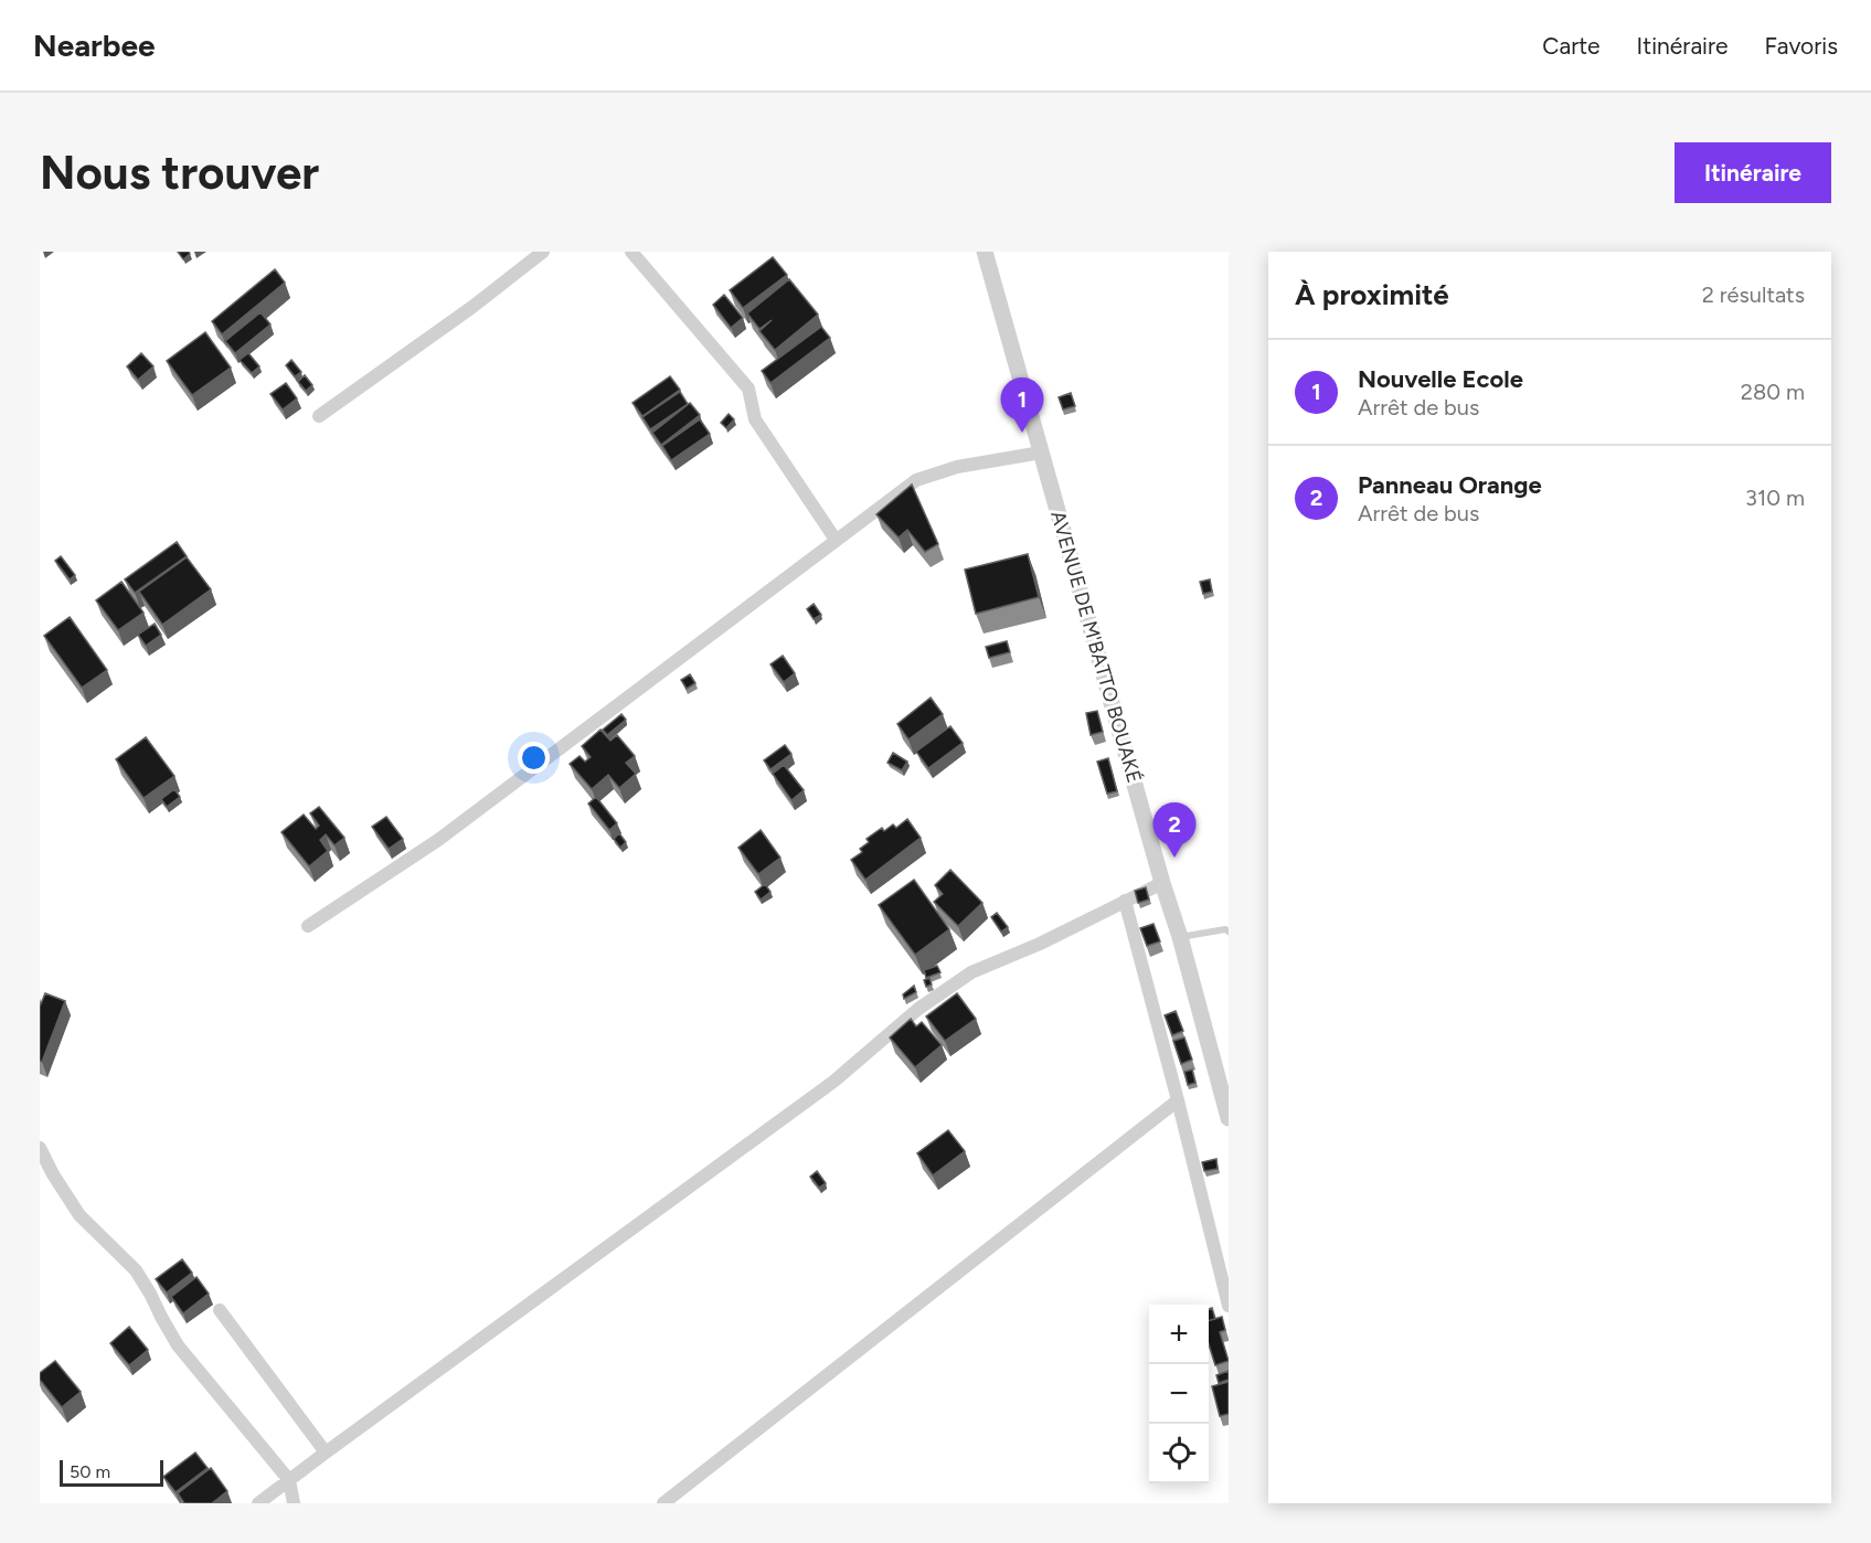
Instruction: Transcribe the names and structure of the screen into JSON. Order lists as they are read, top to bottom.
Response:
{
  "streets": {
    "street": ["AVENUE DE M'BATTO BOUAKÉ"]
  },
  "scale_bar": "50 m",
  "page": {
    "header": "Nearbee",
    "nav": ["Carte", "Itinéraire", "Favoris"],
    "buttons": "Itinéraire",
    "title": "Nous trouver",
    "heading": ["À proximité", "2 résultats"],
    "list": [
      {
        "mark": "1",
        "name": "Nouvelle Ecole",
        "note": "Arrêt de bus",
        "value": "280 m"
      },
      {
        "mark": "2",
        "name": "Panneau Orange",
        "note": "Arrêt de bus",
        "value": "310 m"
      }
    ],
    "pins": ["1", "2"],
    "map_buttons": ["+", "−"],
    "scale": "50 m"
  }
}
